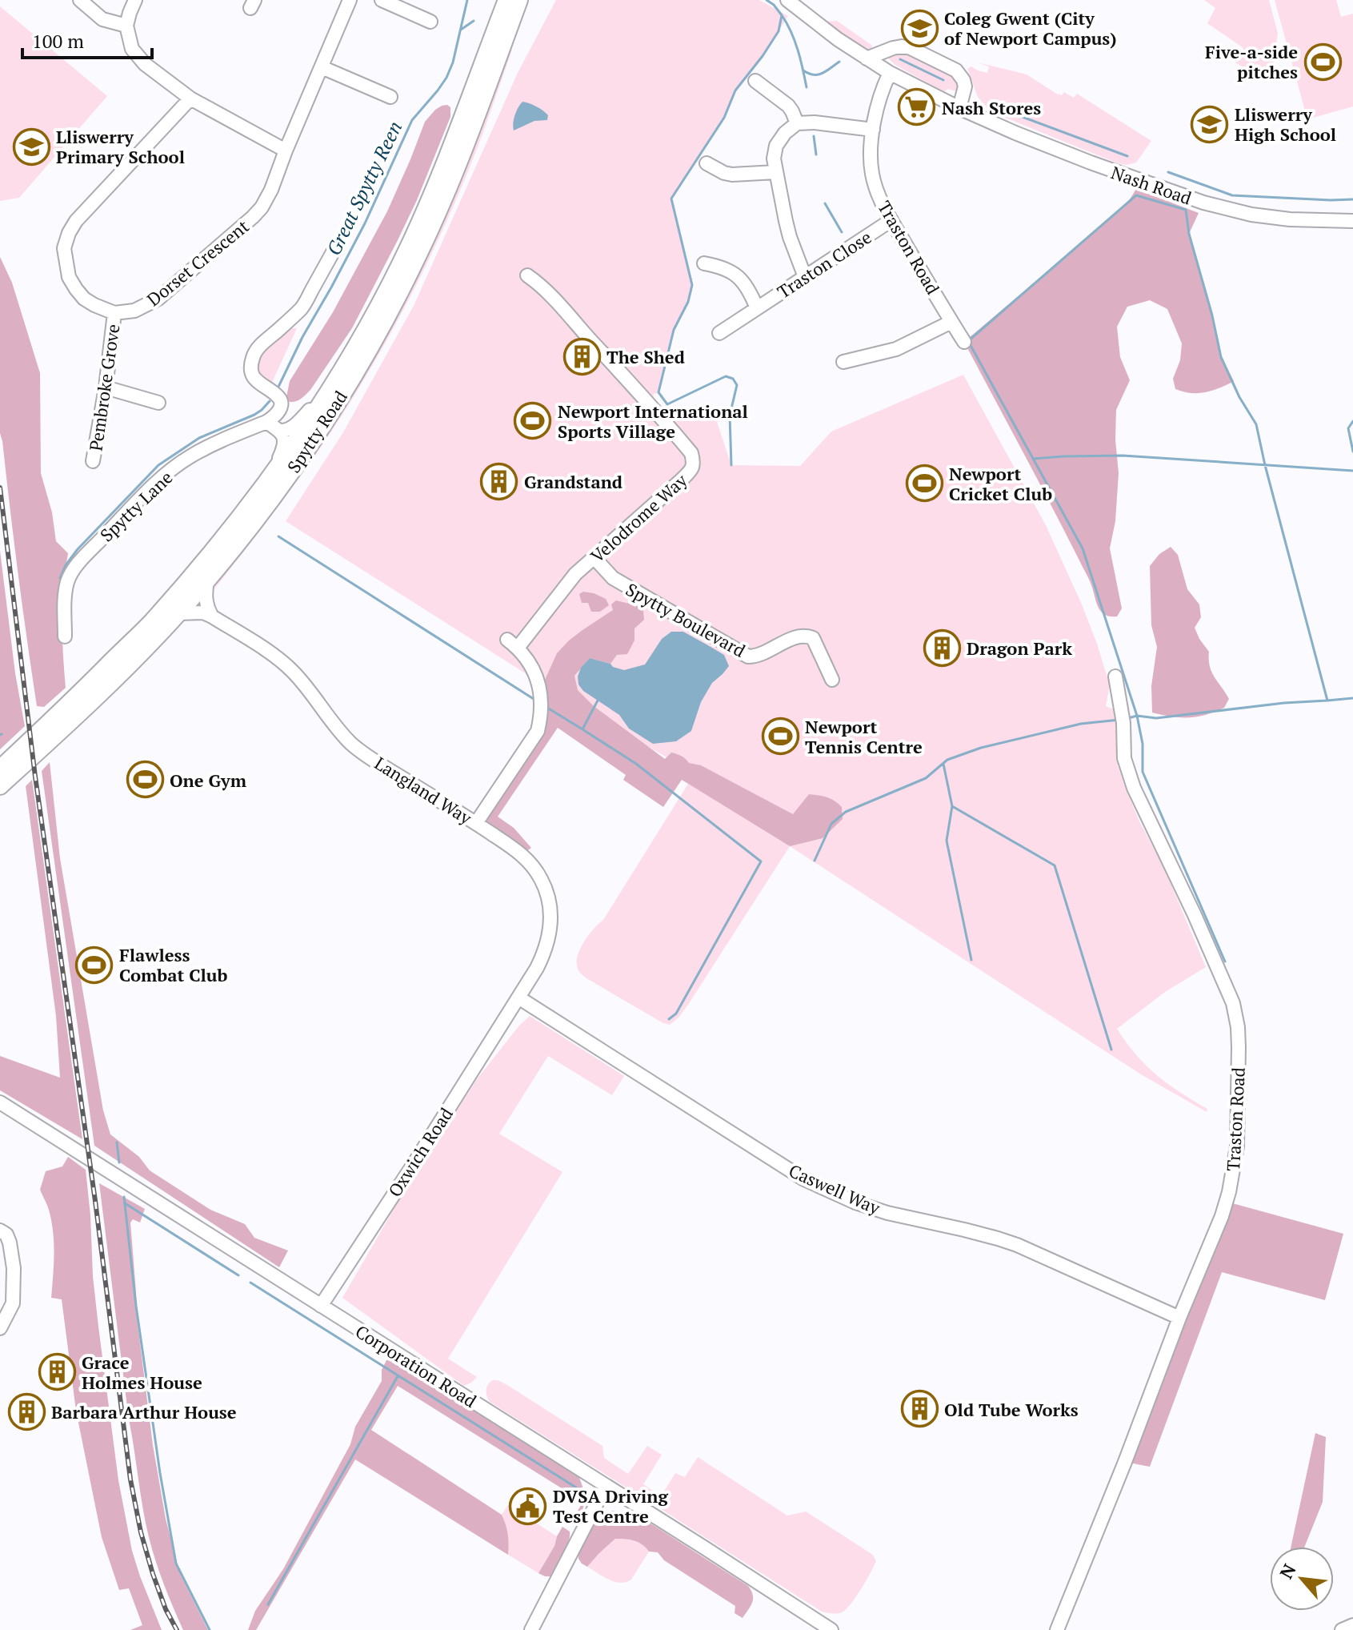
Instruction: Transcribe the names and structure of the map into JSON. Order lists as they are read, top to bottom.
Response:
{
  "streets": {
    "main road": ["Spytty Road"],
    "street": [
      "Nash Road",
      "Traston Road",
      "Dorset Crescent",
      "Traston Close",
      "Pembroke Grove",
      "Spytty Lane",
      "Velodrome Way",
      "Spytty Boulevard",
      "Langland Way",
      "Oxwich Road",
      "Caswell Way",
      "Corporation Road"
    ]
  },
  "crossings": [
    ["Nash Road", "Traston Road"],
    ["Traston Road", "Traston Close"],
    ["Traston Road", "Caswell Way"],
    ["Dorset Crescent", "Pembroke Grove"],
    ["Spytty Road", "Langland Way"],
    ["Velodrome Way", "Spytty Boulevard"],
    ["Velodrome Way", "Langland Way"],
    ["Langland Way", "Oxwich Road"],
    ["Langland Way", "Caswell Way"],
    ["Oxwich Road", "Caswell Way"],
    ["Oxwich Road", "Corporation Road"]
  ],
  "water": ["Great Spytty Reen"],
  "places": {
    "school or university": ["Coleg Gwent (City of Newport Campus)", "Lliswerry High School", "Lliswerry Primary School"],
    "sports": [
      "Five-a-side pitches",
      "Newport International Sports Village",
      "Newport Cricket Club",
      "Newport Tennis Centre",
      "One Gym",
      "Flawless Combat Club"
    ],
    "supermarket": ["Nash Stores"],
    "building": [
      "The Shed",
      "Grandstand",
      "Dragon Park",
      "Grace Holmes House",
      "Old Tube Works",
      "Barbara Arthur House"
    ],
    "public building": ["DVSA Driving Test Centre"]
  },
  "scale_bar": "100 m",
  "north": "top left"
}
